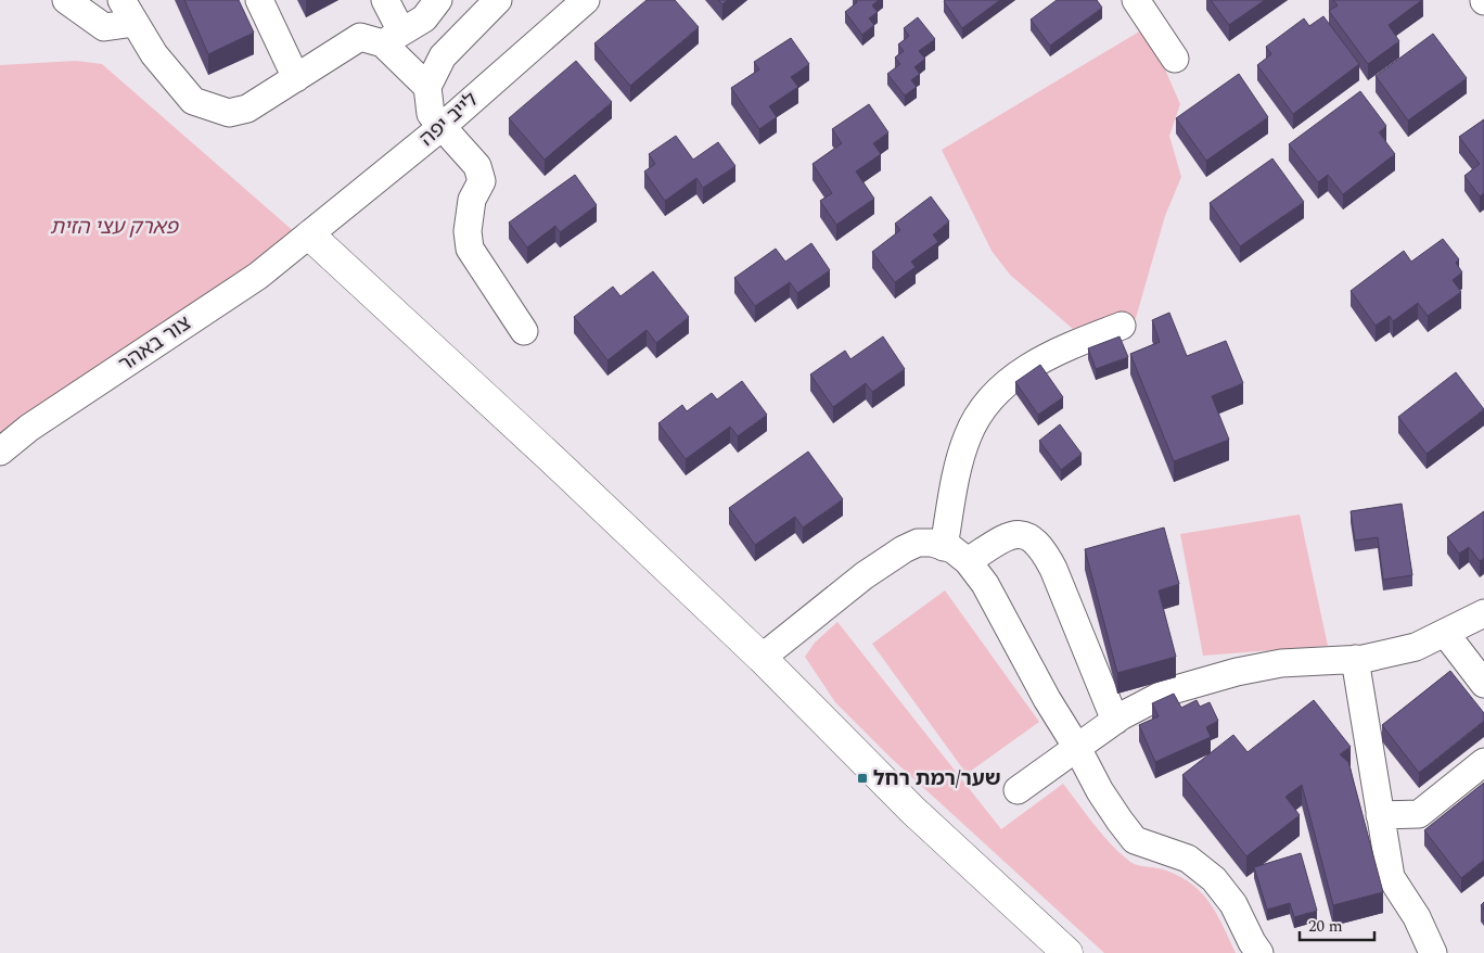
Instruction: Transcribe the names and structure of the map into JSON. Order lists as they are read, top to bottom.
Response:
{
  "streets": {
    "street": ["לייב יפה", "צור באהר"]
  },
  "crossings": [
    ["לייב יפה", "צור באהר"]
  ],
  "parks": ["פארק עצי הזית"],
  "places": {
    "transit": ["שער/רמת רחל"]
  },
  "scale_bar": "20 m"
}
